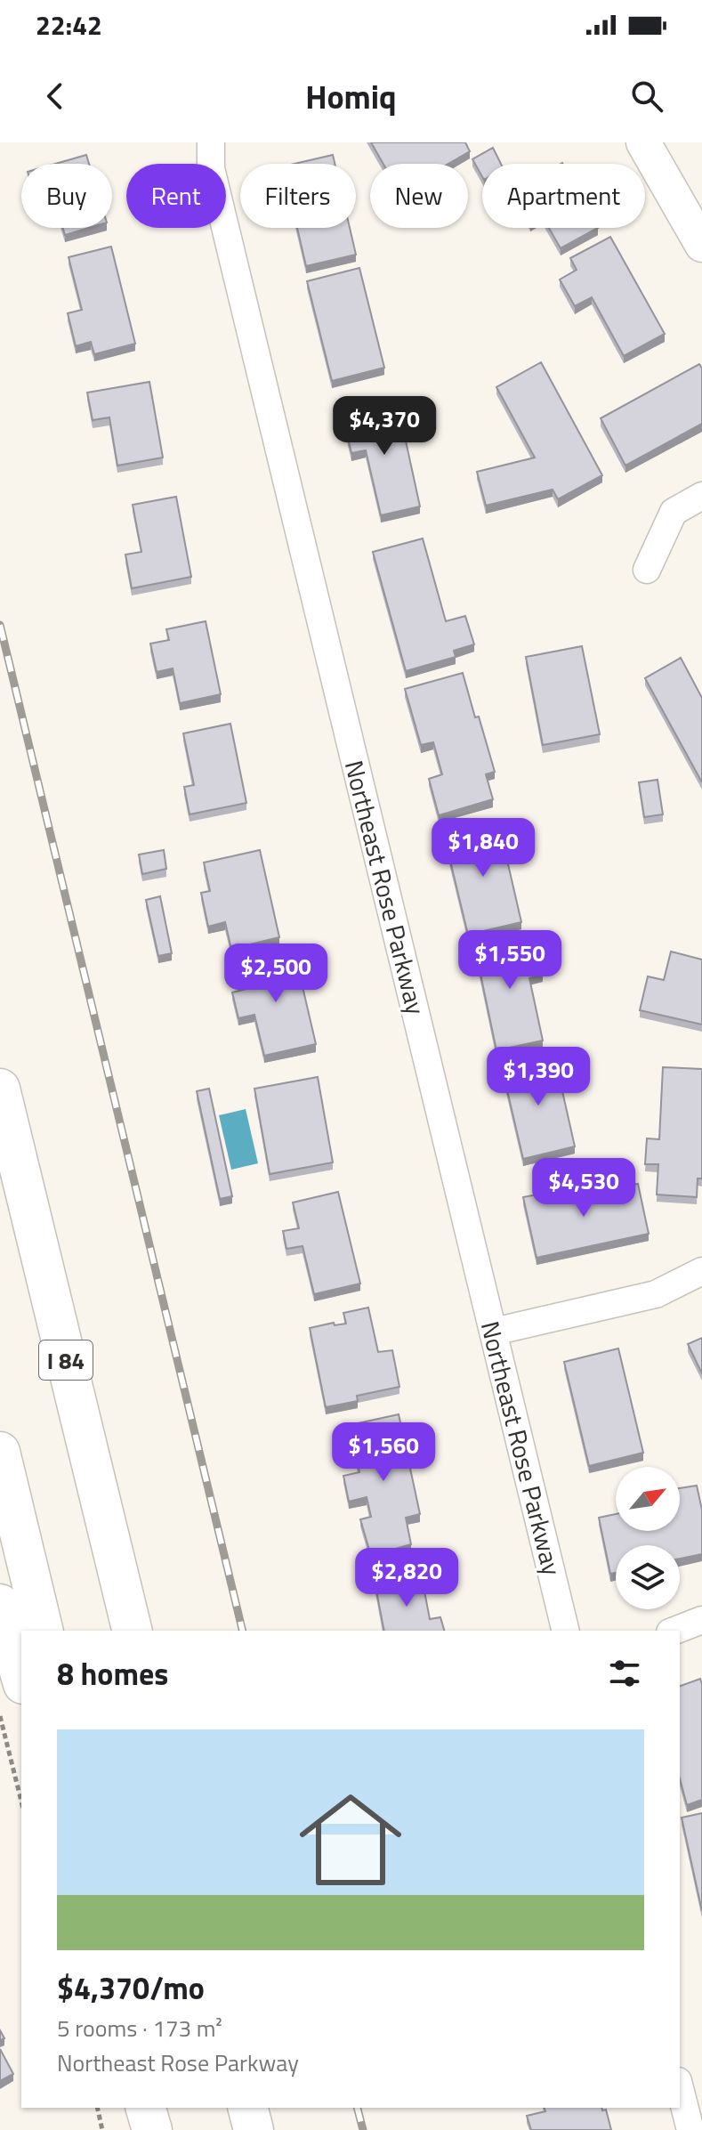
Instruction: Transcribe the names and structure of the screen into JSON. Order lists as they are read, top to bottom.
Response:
{
  "streets": {
    "highway": ["I 84"],
    "street": ["Northeast Rose Parkway"]
  },
  "north": "top right",
  "page": {
    "status": "22:42",
    "header": "Homiq",
    "chip": [
      "Buy",
      "Rent",
      "Filters",
      "New",
      "Apartment"
    ],
    "price": [
      "$4,370",
      "$1,840",
      "$1,550",
      "$2,500",
      "$1,390",
      "$4,530",
      "$1,560",
      "$2,820"
    ],
    "heading": "8 homes",
    "list": [
      {
        "name": "$4,370/mo",
        "note": "5 rooms · 173 m² · Northeast Rose Parkway"
      }
    ]
  }
}
